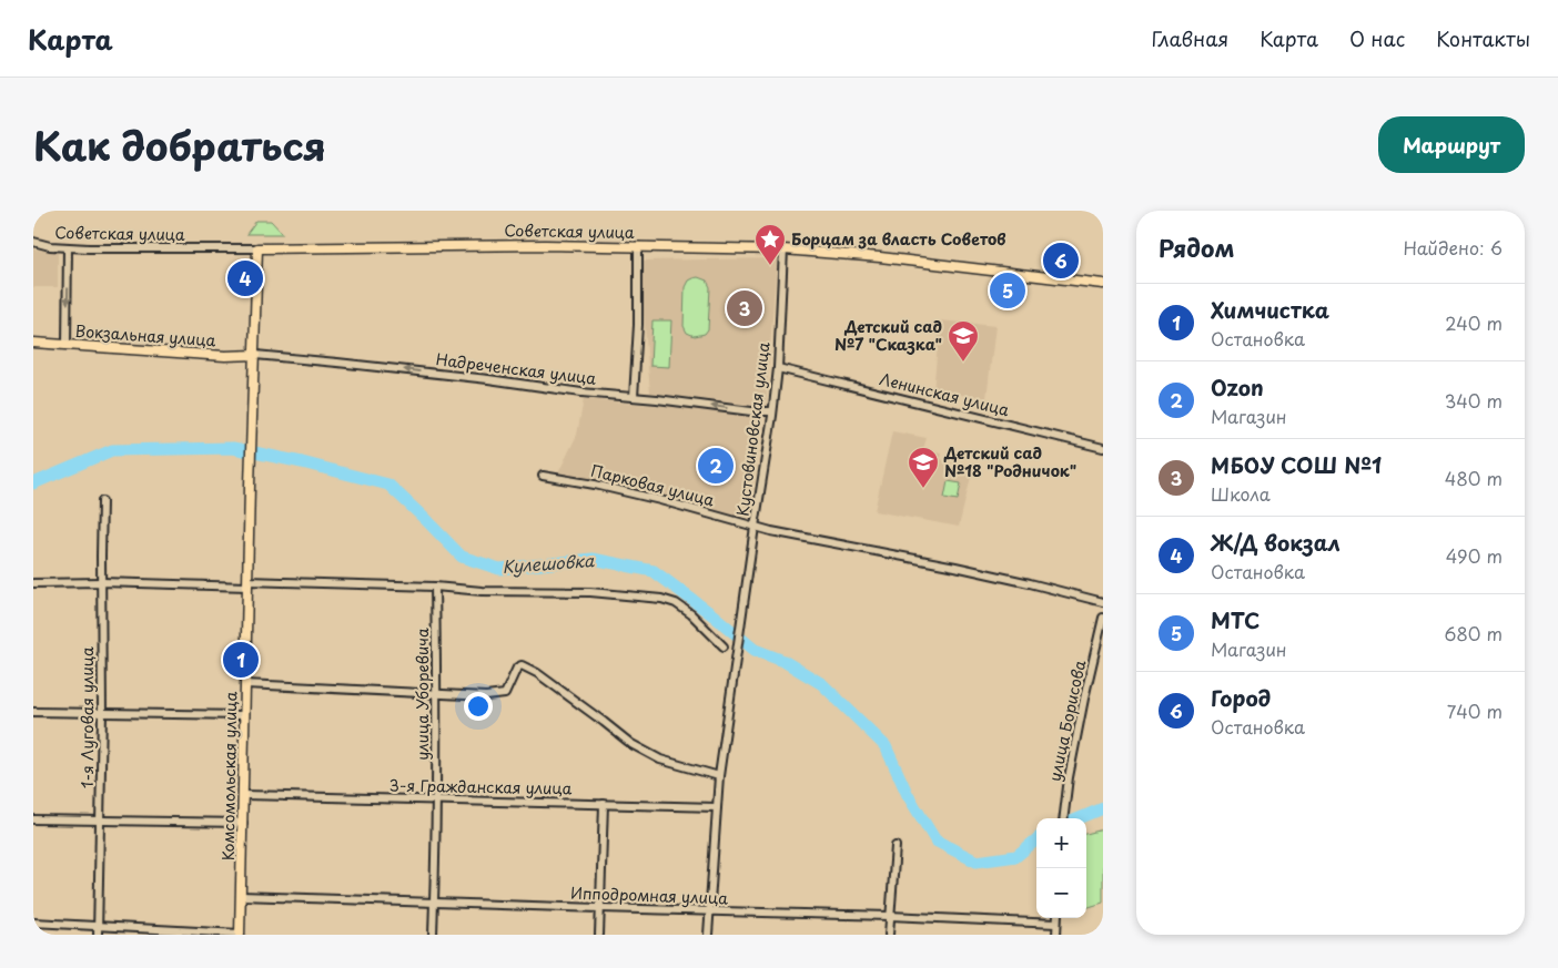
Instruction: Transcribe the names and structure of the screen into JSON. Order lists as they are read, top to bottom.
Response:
{
  "streets": {
    "main road": ["Советская улица", "Вокзальная улица", "Комсомольская улица"],
    "street": [
      "Надреченская улица",
      "Ленинская улица",
      "Кустовиновская улица",
      "Парковая улица",
      "улица Уборевича",
      "1-я Луговая улица",
      "улица Борисова",
      "3-я Гражданская улица",
      "Ипподромная улица"
    ]
  },
  "crossings": [
    ["Советская улица", "Кустовиновская улица"],
    ["Вокзальная улица", "Надреченская улица"],
    ["Вокзальная улица", "Комсомольская улица"],
    ["Надреченская улица", "Кустовиновская улица"],
    ["Надреченская улица", "Комсомольская улица"],
    ["Ленинская улица", "Кустовиновская улица"],
    ["Кустовиновская улица", "Парковая улица"],
    ["улица Уборевича", "3-я Гражданская улица"],
    ["улица Уборевича", "Ипподромная улица"],
    ["Комсомольская улица", "3-я Гражданская улица"],
    ["Комсомольская улица", "Ипподромная улица"]
  ],
  "one_way": ["Надреченская улица"],
  "water": ["Кулешовка"],
  "places": {
    "place": ["Борцам за власть Советов"],
    "school or university": ["Детский сад №7 \"Сказка\"", "Детский сад №18 \"Родничок\""]
  },
  "page": {
    "header": "Карта",
    "nav": [
      "Главная",
      "Карта",
      "О нас",
      "Контакты"
    ],
    "title": "Как добраться",
    "buttons": "Маршрут",
    "heading": ["Рядом", "Найдено: 6"],
    "pins": [
      "6",
      "4",
      "5",
      "3",
      "2",
      "1"
    ],
    "list": [
      {
        "mark": "1",
        "name": "Химчистка",
        "note": "Остановка",
        "value": "240 m"
      },
      {
        "mark": "2",
        "name": "Ozon",
        "note": "Магазин",
        "value": "340 m"
      },
      {
        "mark": "3",
        "name": "МБОУ СОШ №1",
        "note": "Школа",
        "value": "480 m"
      },
      {
        "mark": "4",
        "name": "Ж/Д вокзал",
        "note": "Остановка",
        "value": "490 m"
      },
      {
        "mark": "5",
        "name": "МТС",
        "note": "Магазин",
        "value": "680 m"
      },
      {
        "mark": "6",
        "name": "Город",
        "note": "Остановка",
        "value": "740 m"
      }
    ],
    "map_buttons": ["+", "−"]
  }
}
